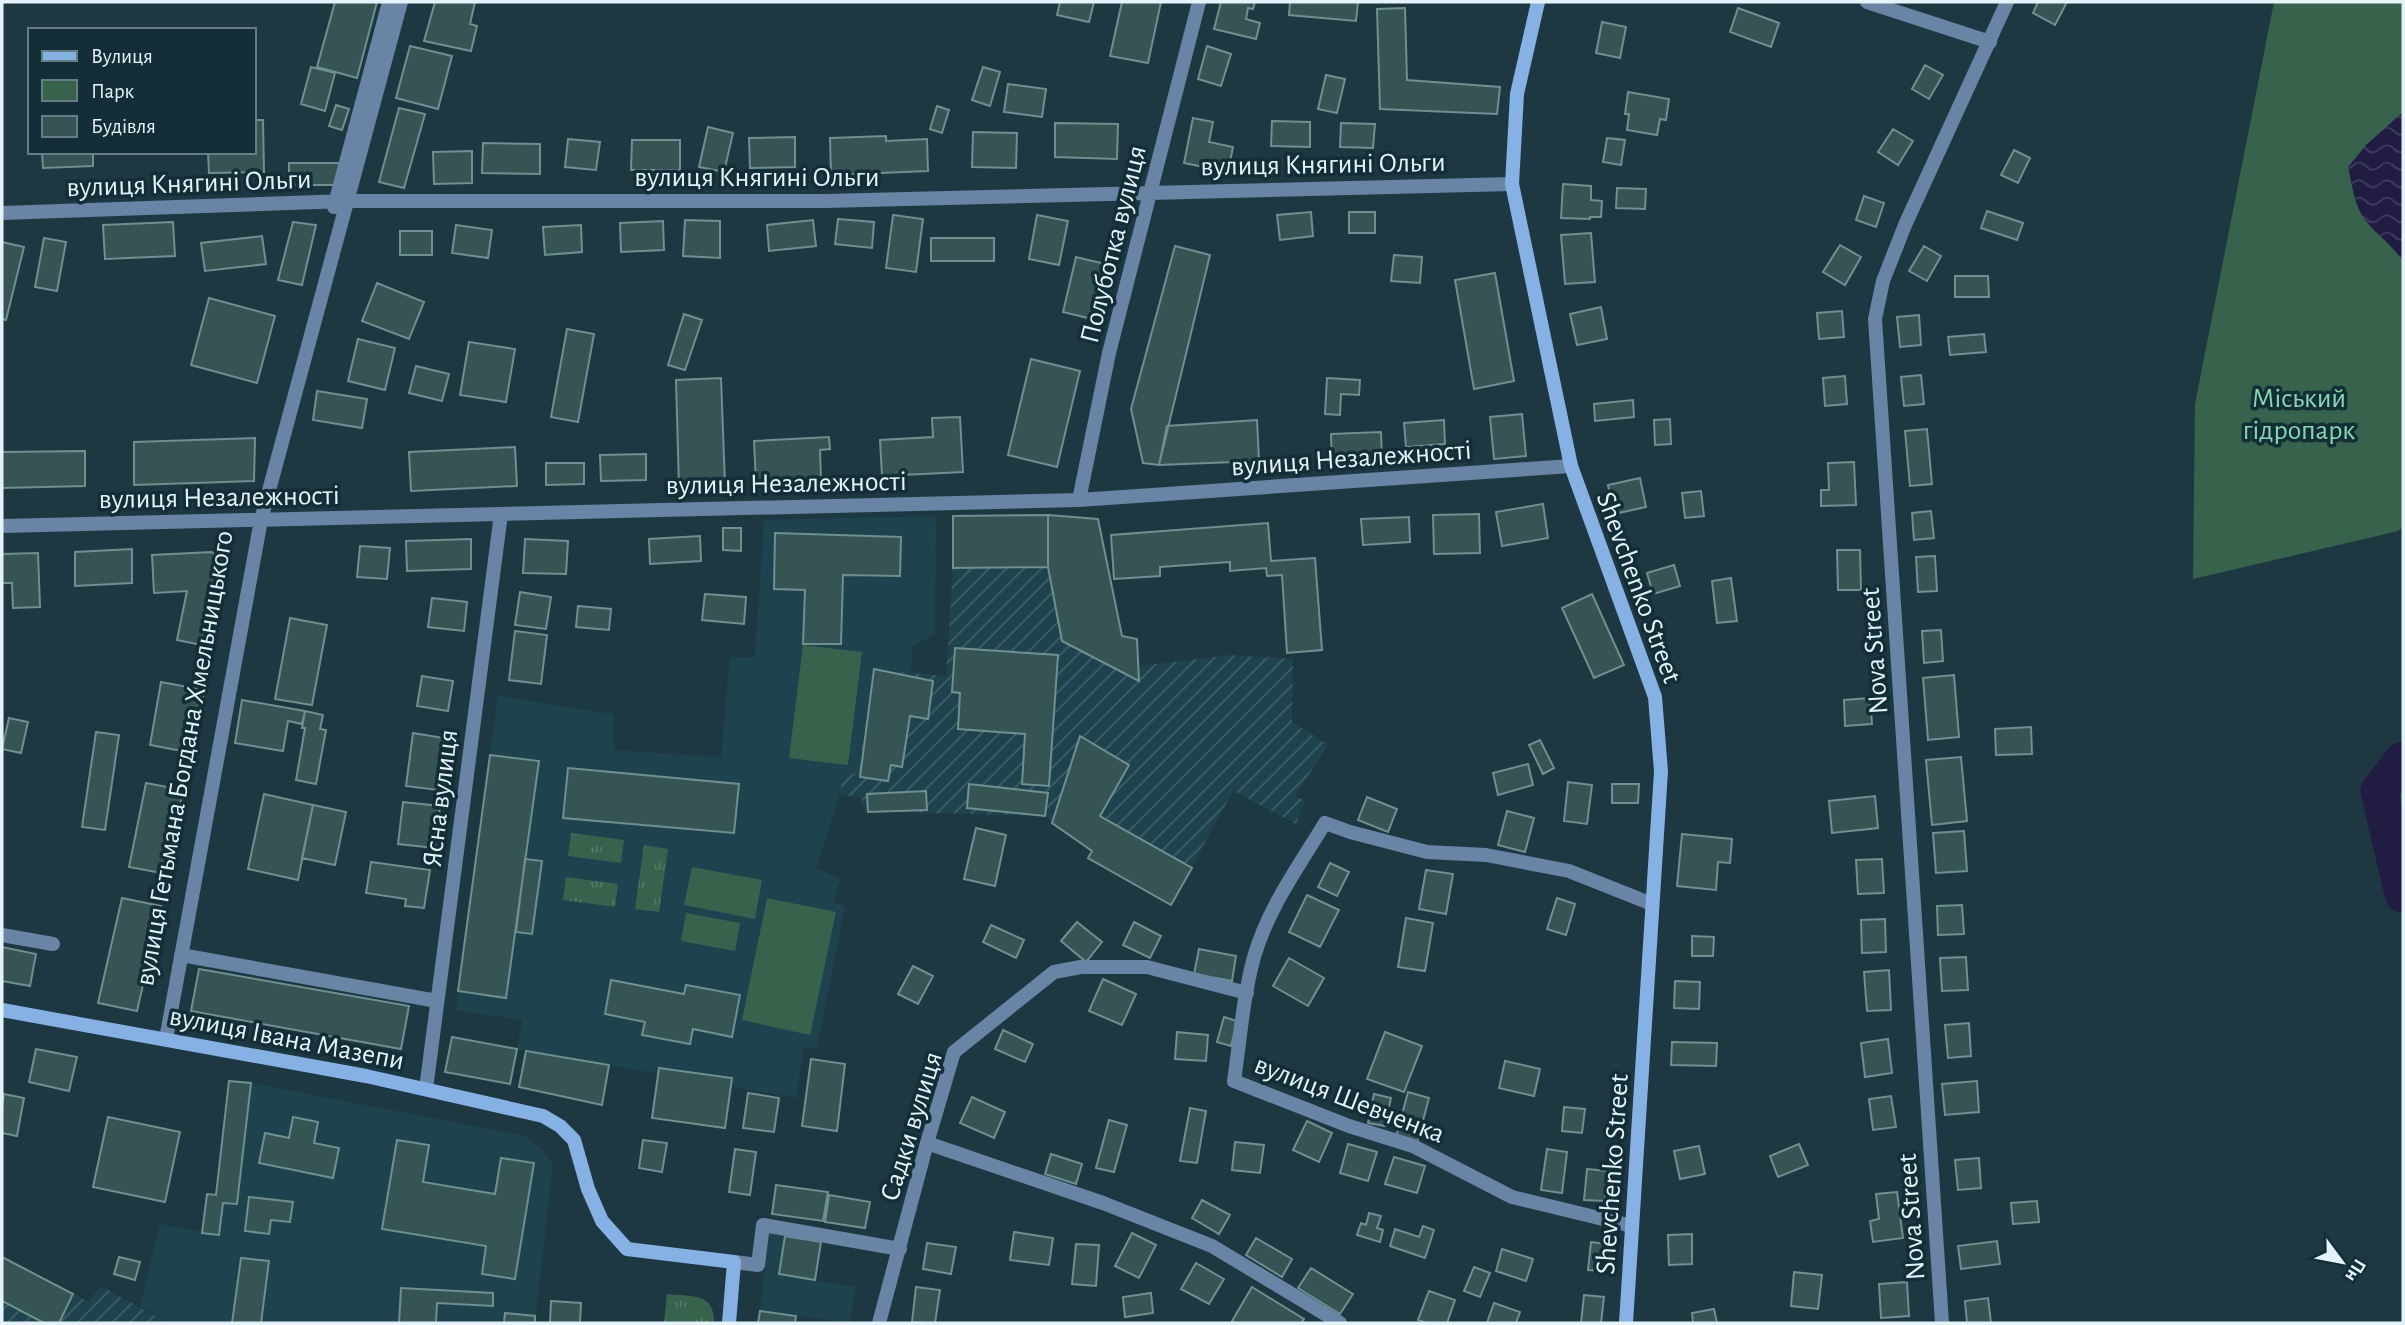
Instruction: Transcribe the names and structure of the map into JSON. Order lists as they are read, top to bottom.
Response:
{
  "streets": {
    "main road": ["Shevchenko Street", "вулиця Івана Мазепи"],
    "street": [
      "вулиця Княгині Ольги",
      "Полуботка вулиця",
      "вулиця Незалежності",
      "Nova Street",
      "вулиця Гетьмана Богдана Хмельницького",
      "Ясна вулиця",
      "вулиця Шевченка",
      "Садки вулиця"
    ]
  },
  "crossings": [
    ["вулиця Княгині Ольги", "Полуботка вулиця"],
    ["вулиця Княгині Ольги", "Shevchenko Street"],
    ["вулиця Княгині Ольги", "вулиця Гетьмана Богдана Хмельницького"],
    ["Полуботка вулиця", "вулиця Незалежності"],
    ["вулиця Незалежності", "Shevchenko Street"],
    ["вулиця Незалежності", "вулиця Гетьмана Богдана Хмельницького"],
    ["вулиця Незалежності", "Ясна вулиця"],
    ["Shevchenko Street", "вулиця Шевченка"],
    ["вулиця Гетьмана Богдана Хмельницького", "вулиця Івана Мазепи"],
    ["Ясна вулиця", "вулиця Івана Мазепи"],
    ["вулиця Шевченка", "Садки вулиця"]
  ],
  "parks": ["Міський гідропарк"],
  "legend": ["Вулиця", "Парк", "Будівля"],
  "north": "bottom right"
}
